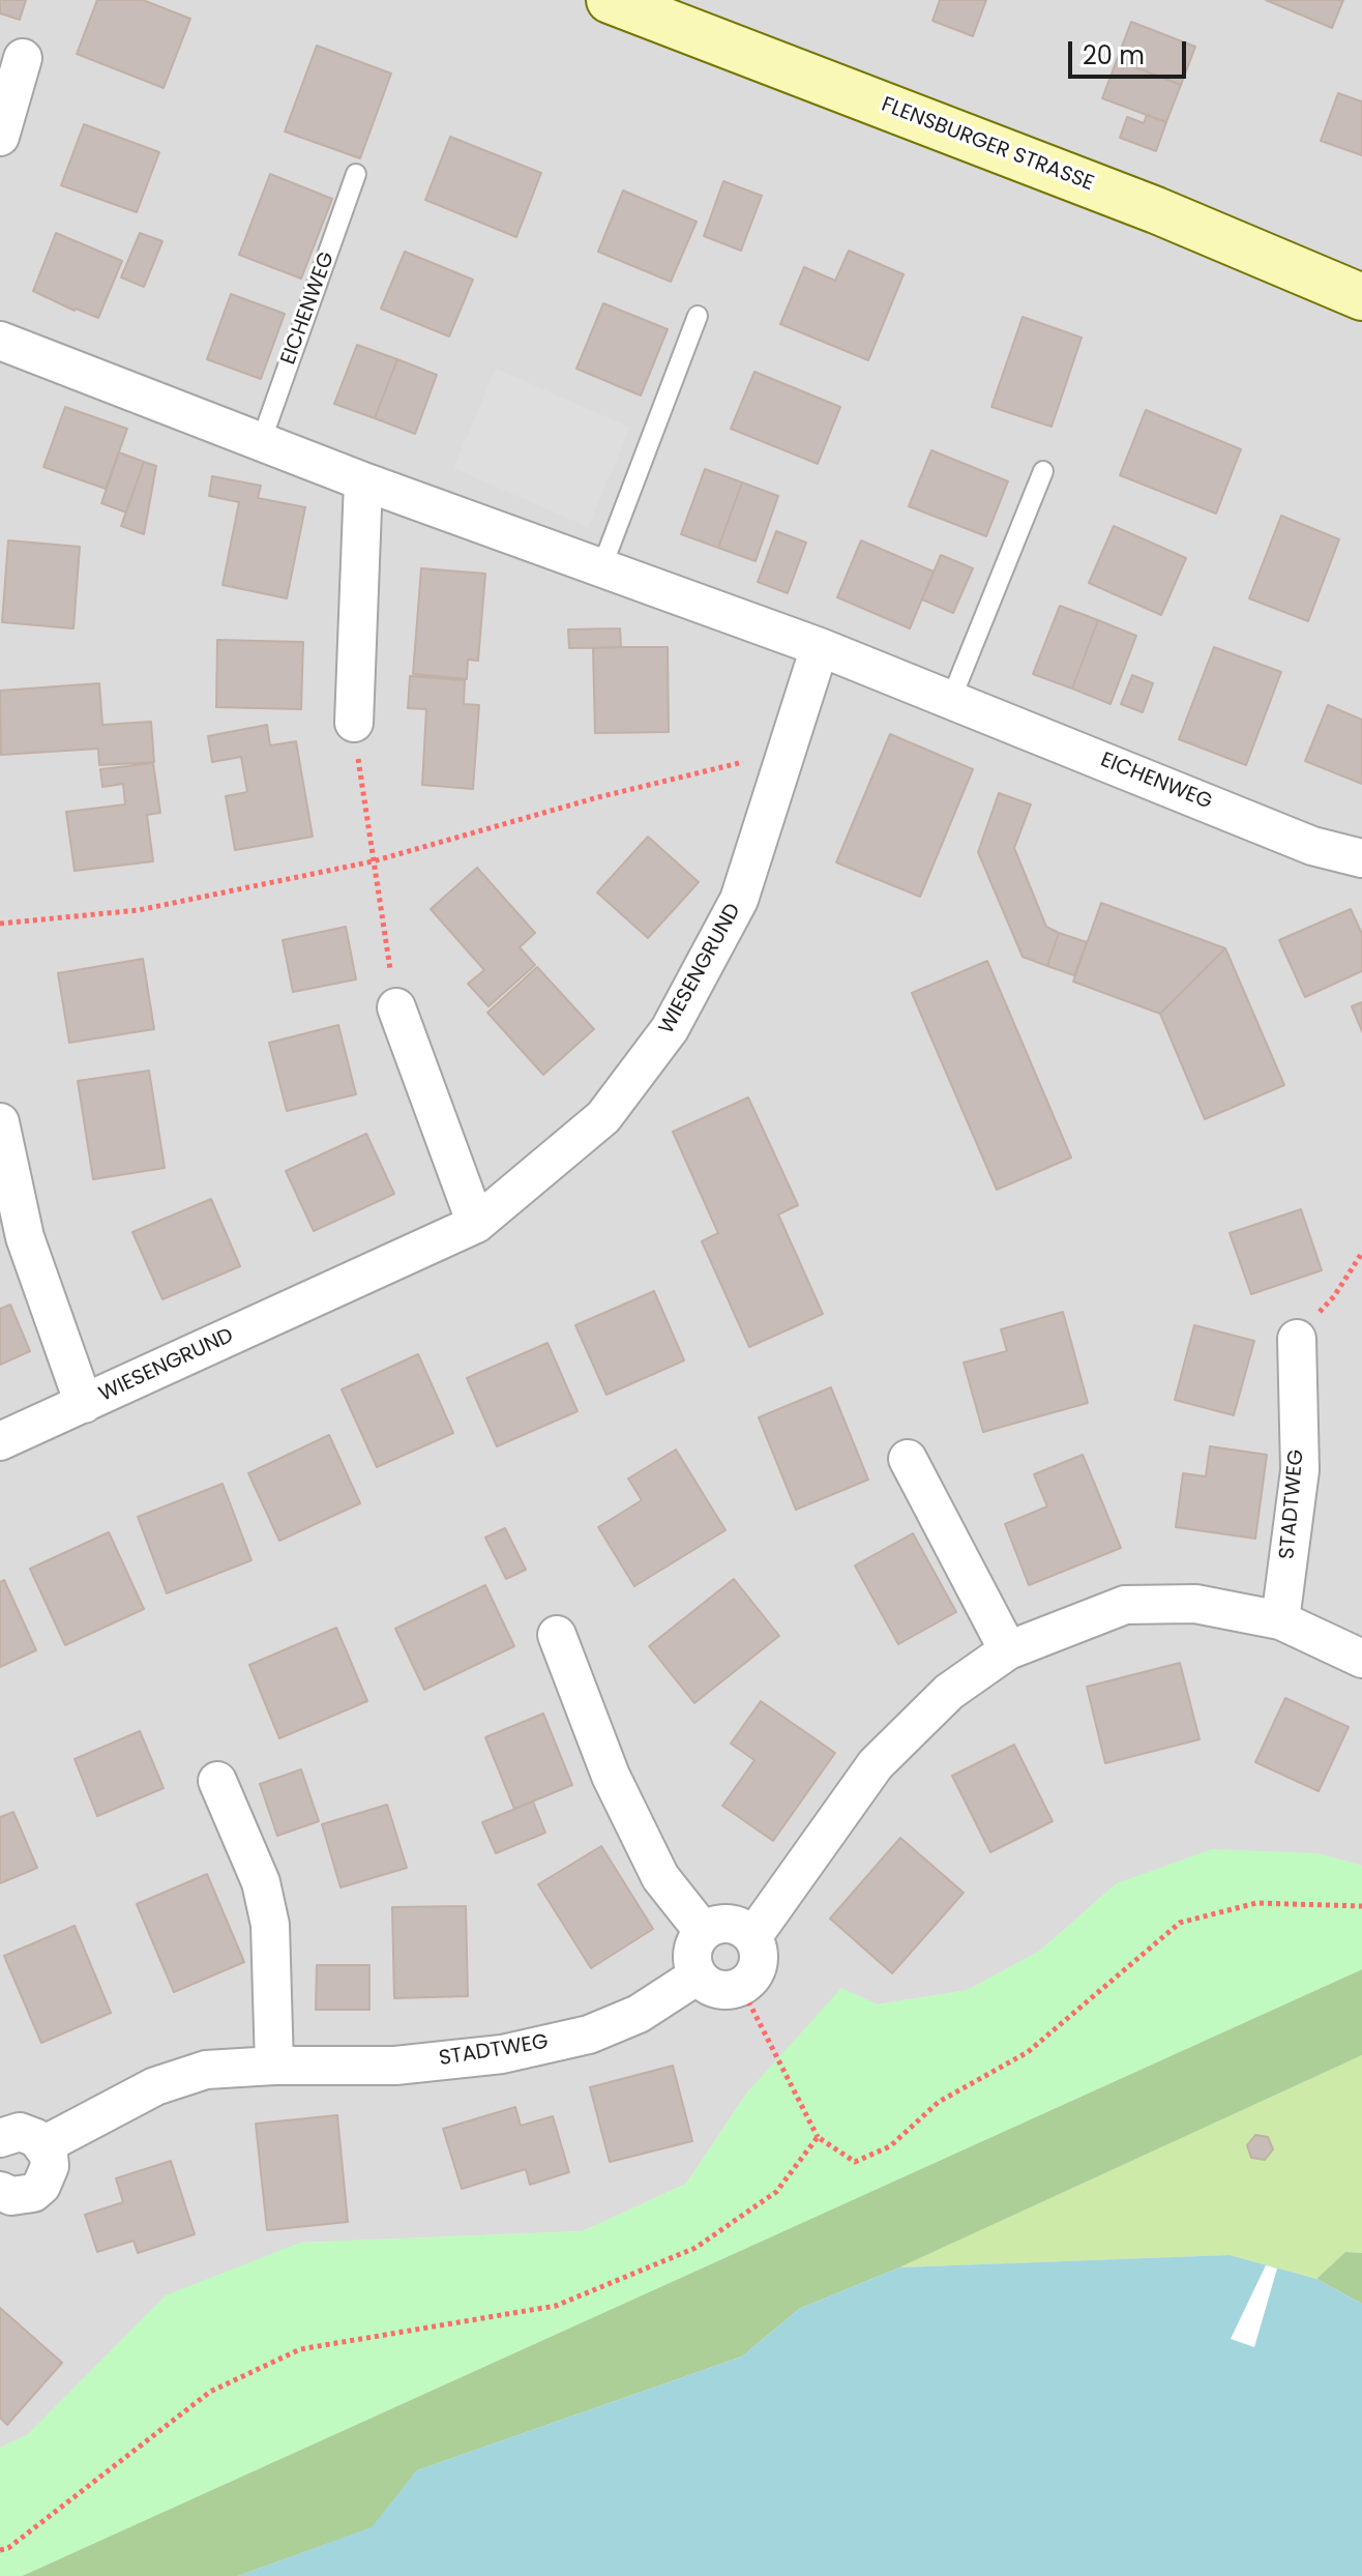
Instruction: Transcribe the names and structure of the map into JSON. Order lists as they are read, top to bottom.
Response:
{
  "streets": {
    "street": [
      "FLENSBURGER STRASSE",
      "EICHENWEG",
      "WIESENGRUND",
      "STADTWEG"
    ]
  },
  "crossings": [
    ["EICHENWEG", "WIESENGRUND"]
  ],
  "scale_bar": "20 m"
}
